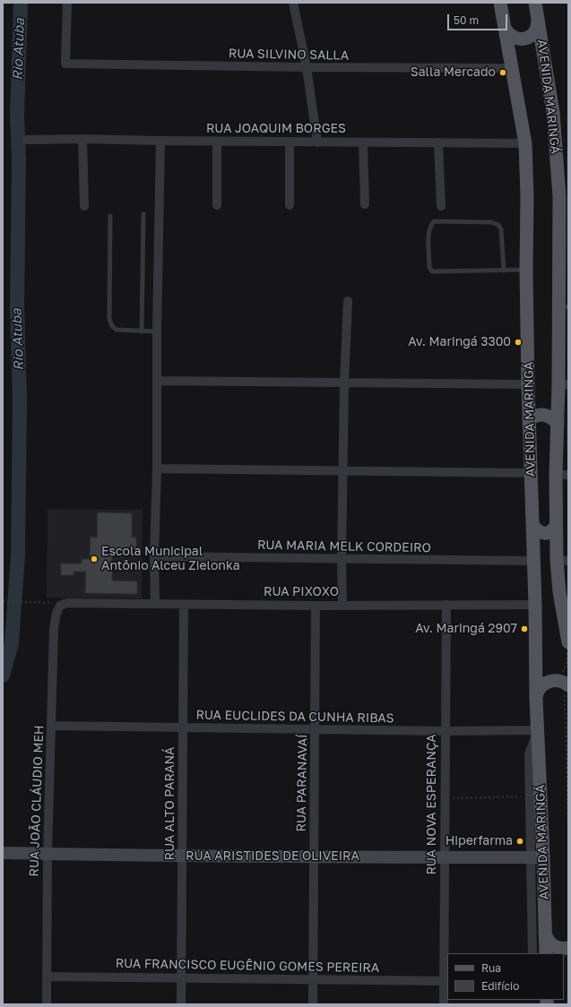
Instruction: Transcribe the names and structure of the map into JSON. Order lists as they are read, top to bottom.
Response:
{
  "streets": {
    "main road": ["AVENIDA MARINGÁ", "RUA ARISTIDES DE OLIVEIRA"],
    "street": [
      "RUA SILVINO SALLA",
      "RUA JOAQUIM BORGES",
      "RUA MARIA MELK CORDEIRO",
      "RUA PIXOXO",
      "RUA EUCLIDES DA CUNHA RIBAS",
      "RUA PARANAVAÍ",
      "RUA JOÃO CLÁUDIO MEH",
      "RUA ALTO PARANÁ",
      "RUA NOVA ESPERANÇA",
      "RUA FRANCISCO EUGÊNIO GOMES PEREIRA"
    ]
  },
  "crossings": [
    ["RUA SILVINO SALLA", "AVENIDA MARINGÁ"],
    ["AVENIDA MARINGÁ", "RUA JOAQUIM BORGES"],
    ["AVENIDA MARINGÁ", "RUA MARIA MELK CORDEIRO"],
    ["AVENIDA MARINGÁ", "RUA PIXOXO"],
    ["AVENIDA MARINGÁ", "RUA EUCLIDES DA CUNHA RIBAS"],
    ["AVENIDA MARINGÁ", "RUA ARISTIDES DE OLIVEIRA"],
    ["RUA PIXOXO", "RUA PARANAVAÍ"],
    ["RUA PIXOXO", "RUA JOÃO CLÁUDIO MEH"],
    ["RUA PIXOXO", "RUA ALTO PARANÁ"],
    ["RUA PIXOXO", "RUA NOVA ESPERANÇA"],
    ["RUA EUCLIDES DA CUNHA RIBAS", "RUA PARANAVAÍ"],
    ["RUA EUCLIDES DA CUNHA RIBAS", "RUA JOÃO CLÁUDIO MEH"],
    ["RUA EUCLIDES DA CUNHA RIBAS", "RUA ALTO PARANÁ"],
    ["RUA EUCLIDES DA CUNHA RIBAS", "RUA NOVA ESPERANÇA"],
    ["RUA PARANAVAÍ", "RUA ARISTIDES DE OLIVEIRA"],
    ["RUA PARANAVAÍ", "RUA FRANCISCO EUGÊNIO GOMES PEREIRA"],
    ["RUA JOÃO CLÁUDIO MEH", "RUA ARISTIDES DE OLIVEIRA"],
    ["RUA JOÃO CLÁUDIO MEH", "RUA FRANCISCO EUGÊNIO GOMES PEREIRA"],
    ["RUA ALTO PARANÁ", "RUA ARISTIDES DE OLIVEIRA"],
    ["RUA ALTO PARANÁ", "RUA FRANCISCO EUGÊNIO GOMES PEREIRA"],
    ["RUA NOVA ESPERANÇA", "RUA ARISTIDES DE OLIVEIRA"],
    ["RUA NOVA ESPERANÇA", "RUA FRANCISCO EUGÊNIO GOMES PEREIRA"]
  ],
  "water": ["Rio Atuba"],
  "places": [
    "Salla Mercado",
    "Av. Maringá 3300",
    "Escola Municipal Antônio Alceu Zielonka",
    "Av. Maringá 2907",
    "Hiperfarma"
  ],
  "legend": ["Rua", "Edifício"],
  "scale_bar": "50 m"
}
